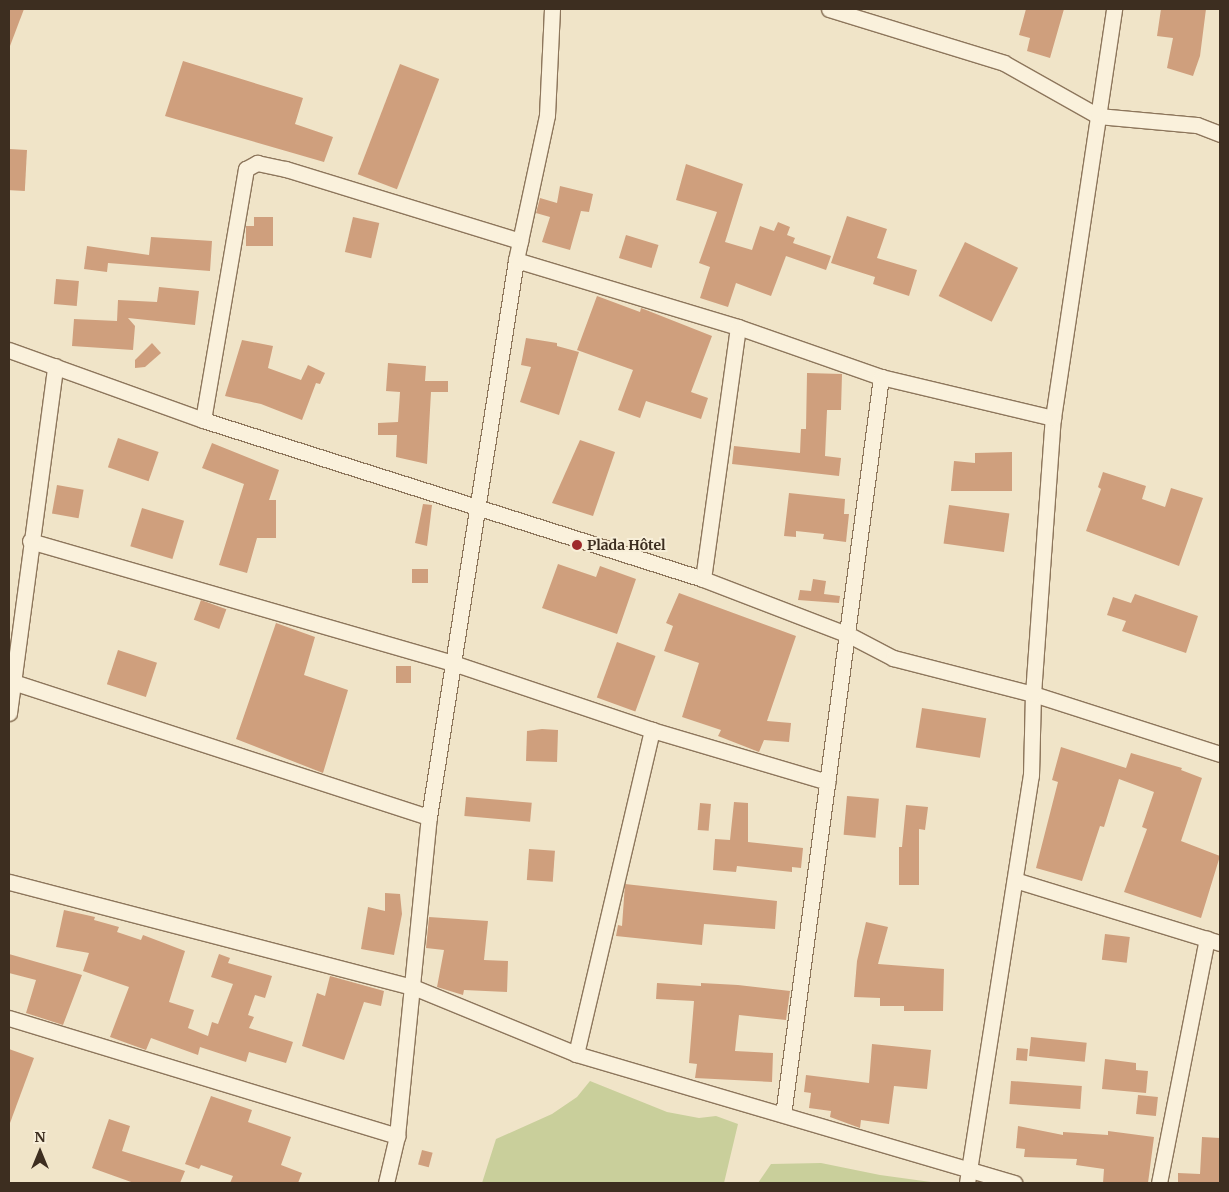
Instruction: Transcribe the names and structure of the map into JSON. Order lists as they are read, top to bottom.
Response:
{
  "places": ["Plada Hôtel"],
  "north": "top"
}
